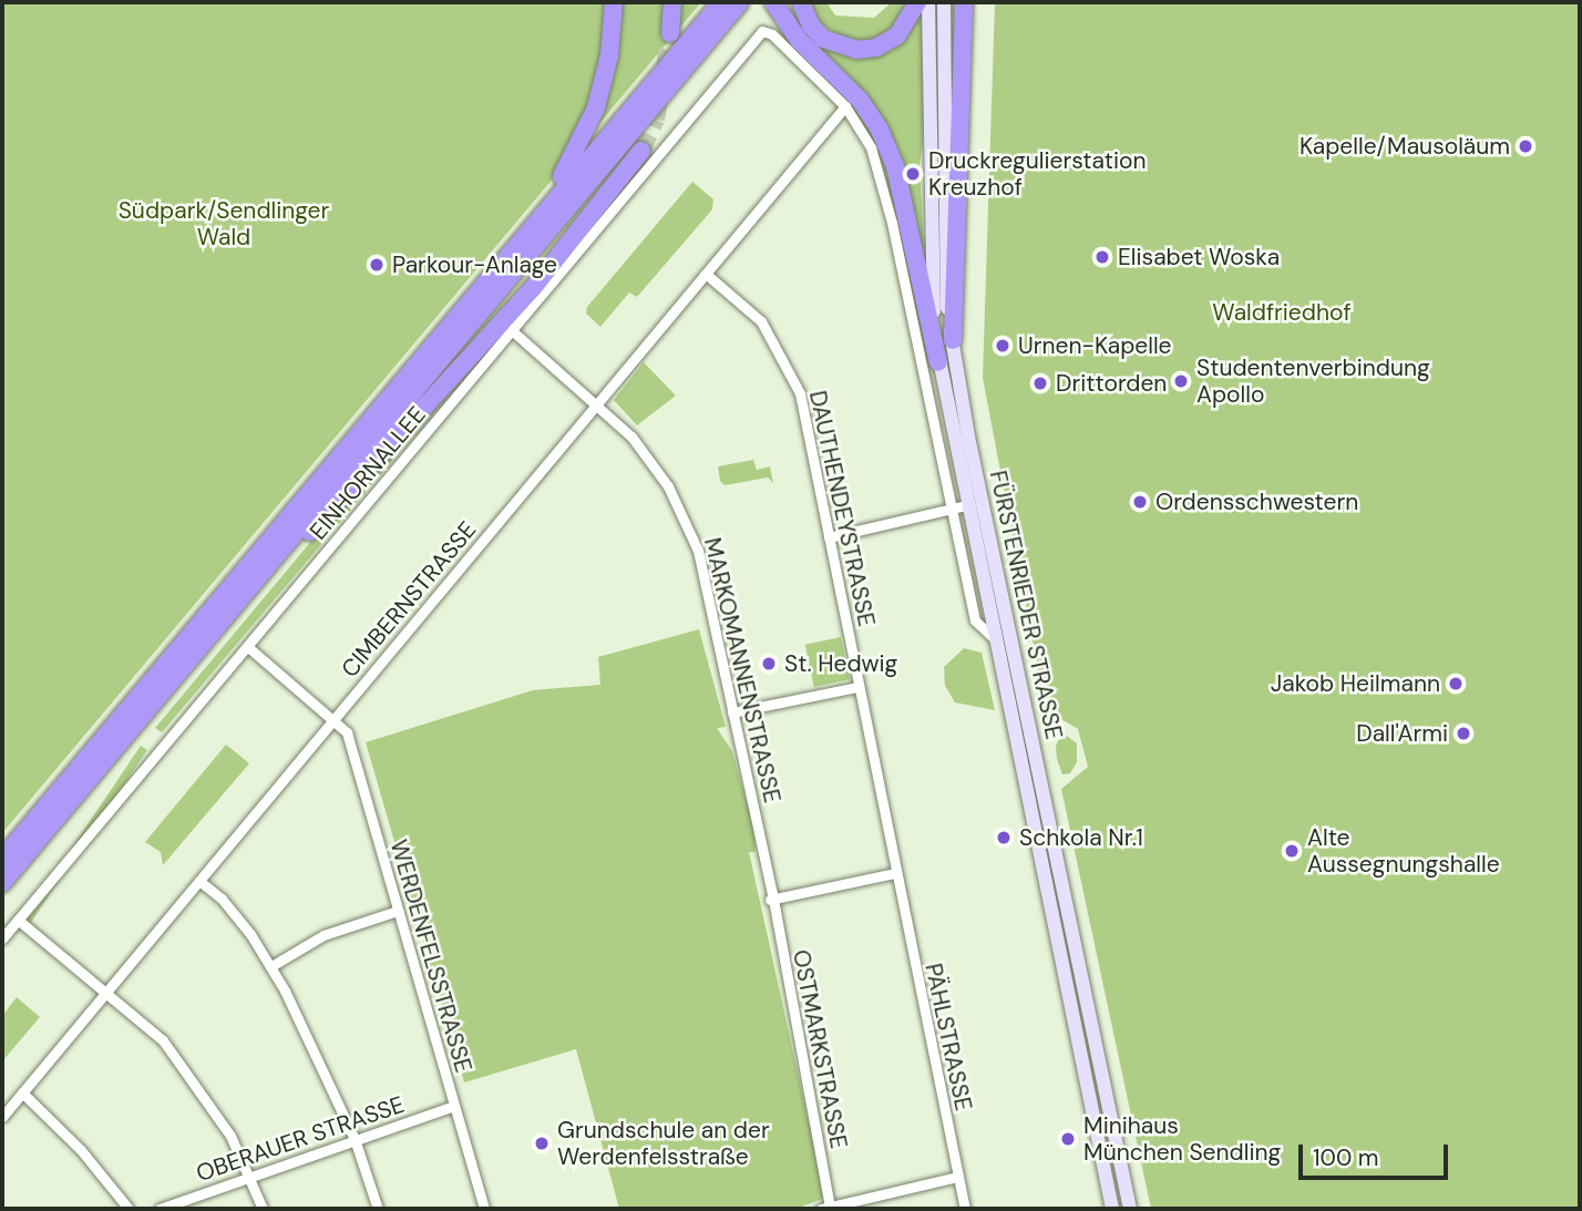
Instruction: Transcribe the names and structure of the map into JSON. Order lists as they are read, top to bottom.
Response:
{
  "streets": {
    "main road": ["FÜRSTENRIEDER STRASSE"],
    "street": [
      "EINHORNALLEE",
      "DAUTHENDEYSTRASSE",
      "CIMBERNSTRASSE",
      "MARKOMANNENSTRASSE",
      "WERDENFELSSTRASSE",
      "PÄHLSTRASSE",
      "OSTMARKSTRASSE",
      "OBERAUER STRASSE"
    ]
  },
  "crossings": [
    ["EINHORNALLEE", "FÜRSTENRIEDER STRASSE"],
    ["EINHORNALLEE", "MARKOMANNENSTRASSE"],
    ["EINHORNALLEE", "WERDENFELSSTRASSE"],
    ["DAUTHENDEYSTRASSE", "CIMBERNSTRASSE"],
    ["DAUTHENDEYSTRASSE", "PÄHLSTRASSE"],
    ["CIMBERNSTRASSE", "FÜRSTENRIEDER STRASSE"],
    ["CIMBERNSTRASSE", "MARKOMANNENSTRASSE"],
    ["CIMBERNSTRASSE", "WERDENFELSSTRASSE"],
    ["MARKOMANNENSTRASSE", "OSTMARKSTRASSE"],
    ["WERDENFELSSTRASSE", "OBERAUER STRASSE"]
  ],
  "parks": ["Südpark/Sendlinger Wald", "Waldfriedhof"],
  "places": [
    "Kapelle/Mausoläum",
    "Druckregulierstation Kreuzhof",
    "Elisabet Woska",
    "Parkour-Anlage",
    "Urnen-Kapelle",
    "Studentenverbindung Apollo",
    "Drittorden",
    "Ordensschwestern",
    "St. Hedwig",
    "Jakob Heilmann",
    "Dall'Armi",
    "Schkola Nr.1",
    "Alte Aussegnungshalle",
    "Minihaus München Sendling",
    "Grundschule an der Werdenfelsstraße"
  ],
  "scale_bar": "100 m"
}
